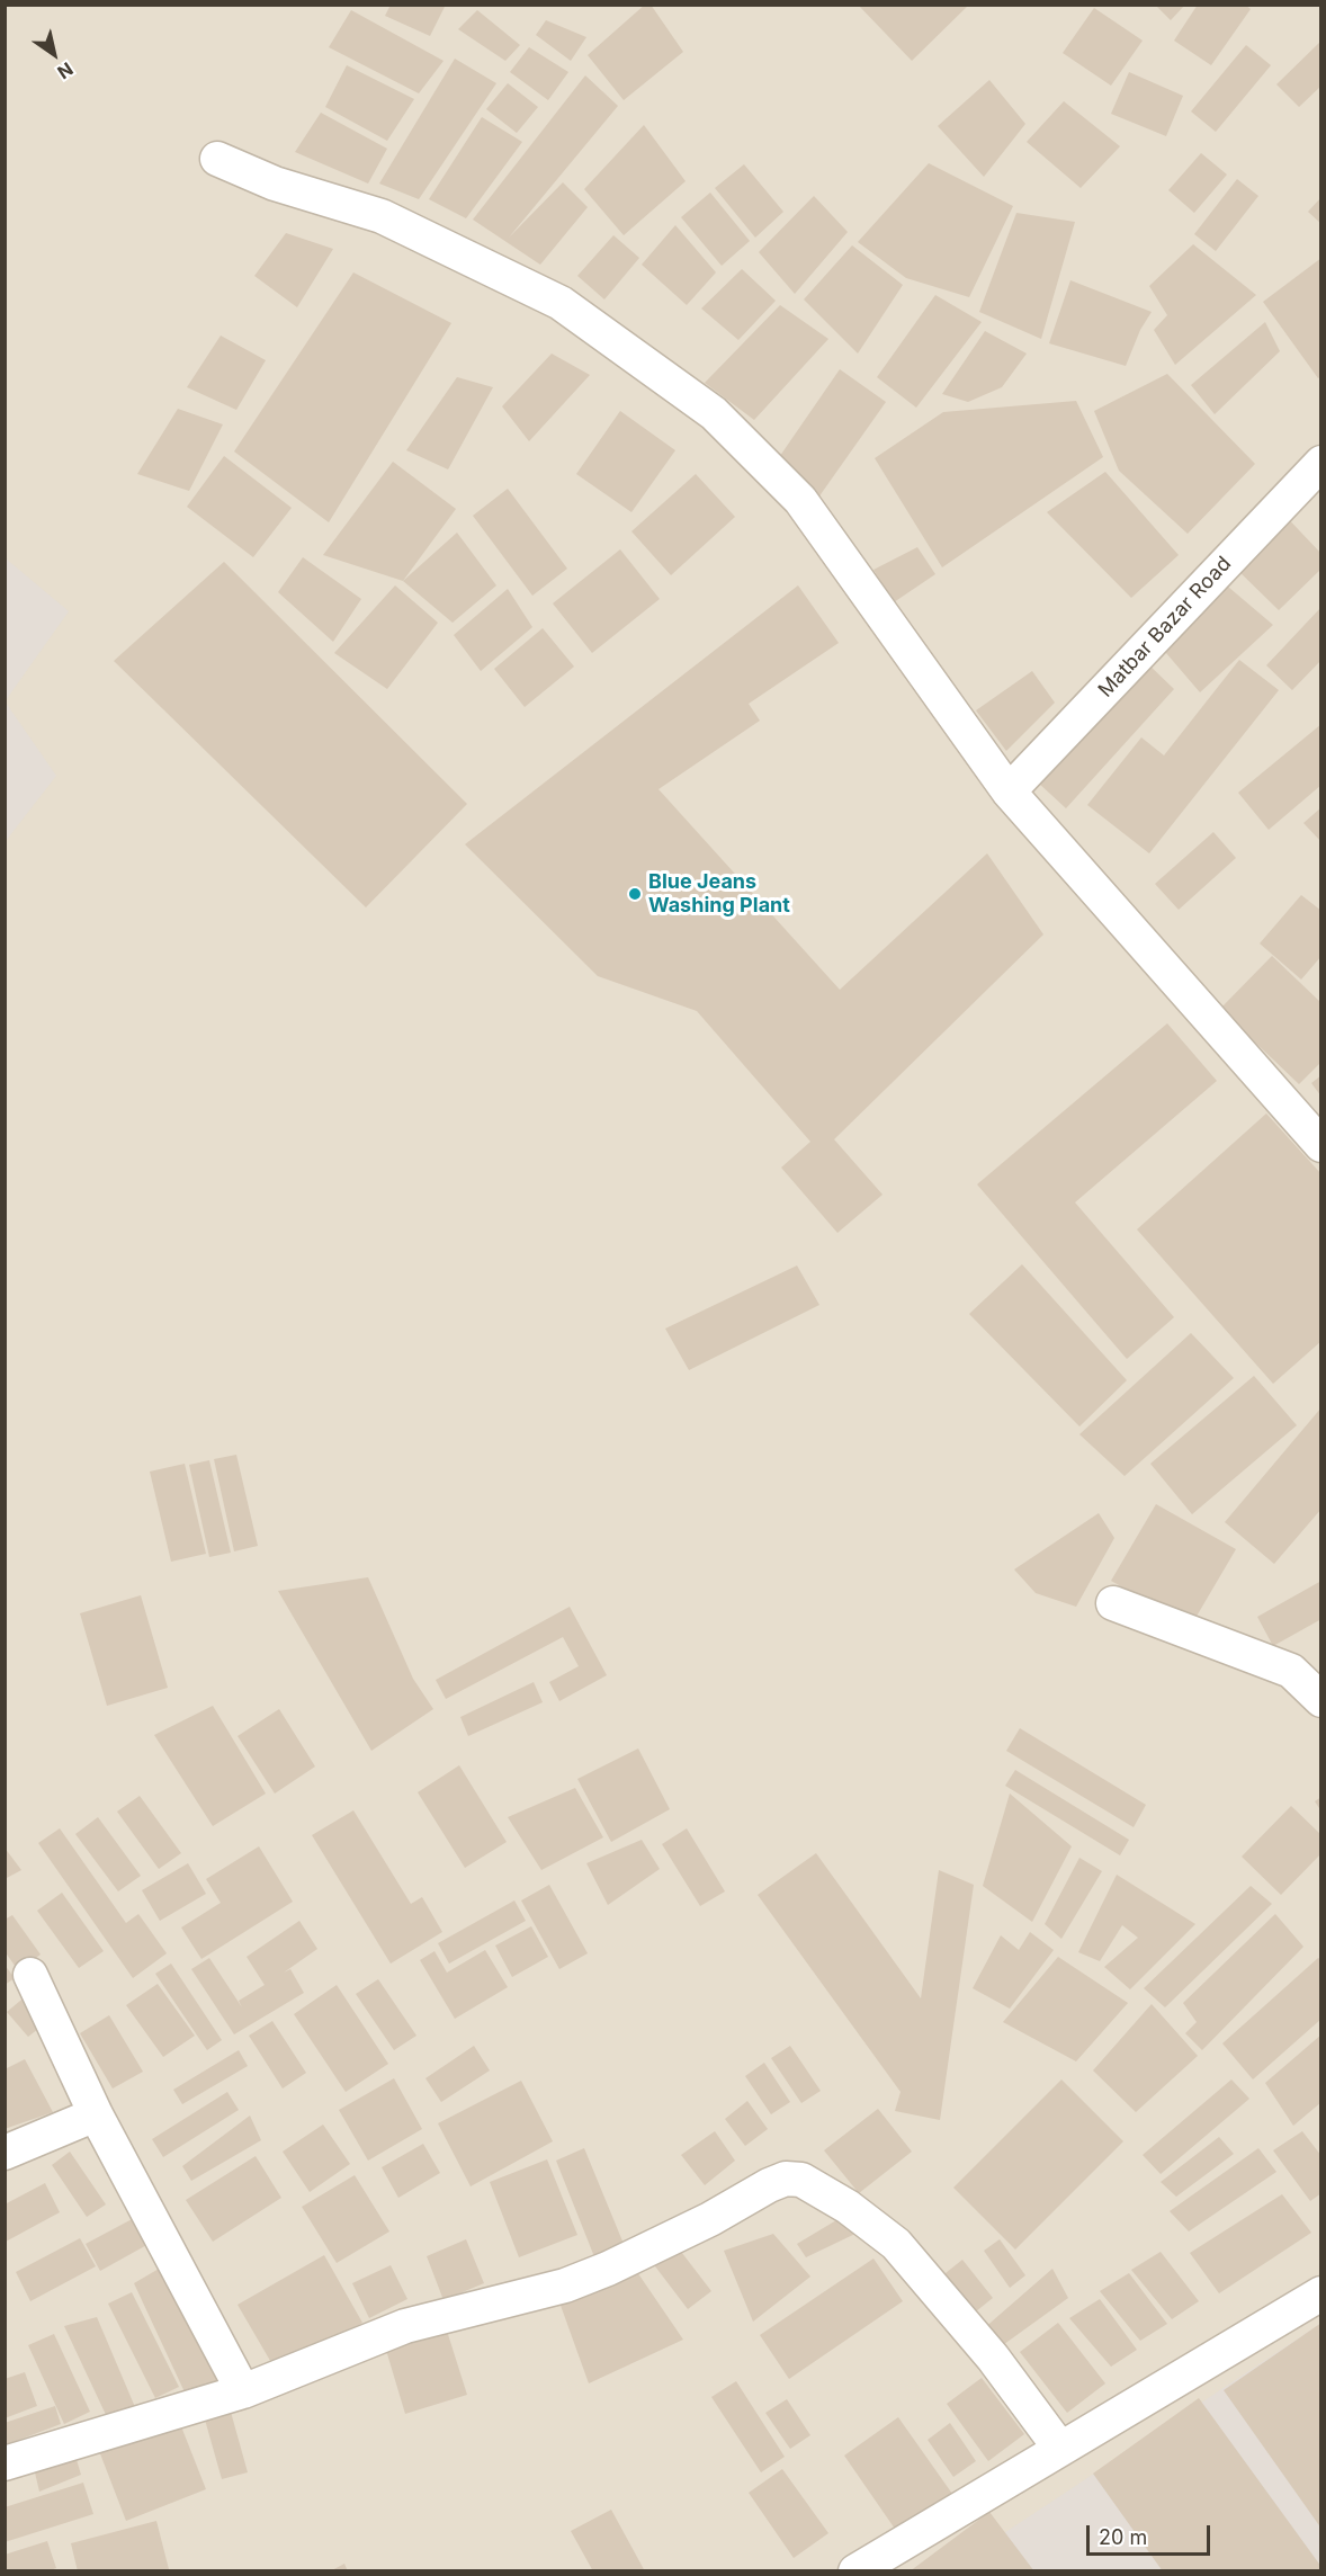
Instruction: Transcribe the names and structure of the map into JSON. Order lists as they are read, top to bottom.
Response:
{
  "streets": {
    "street": ["Matbar Bazar Road"]
  },
  "places": ["Blue Jeans Washing Plant"],
  "scale_bar": "20 m",
  "north": "bottom right"
}
